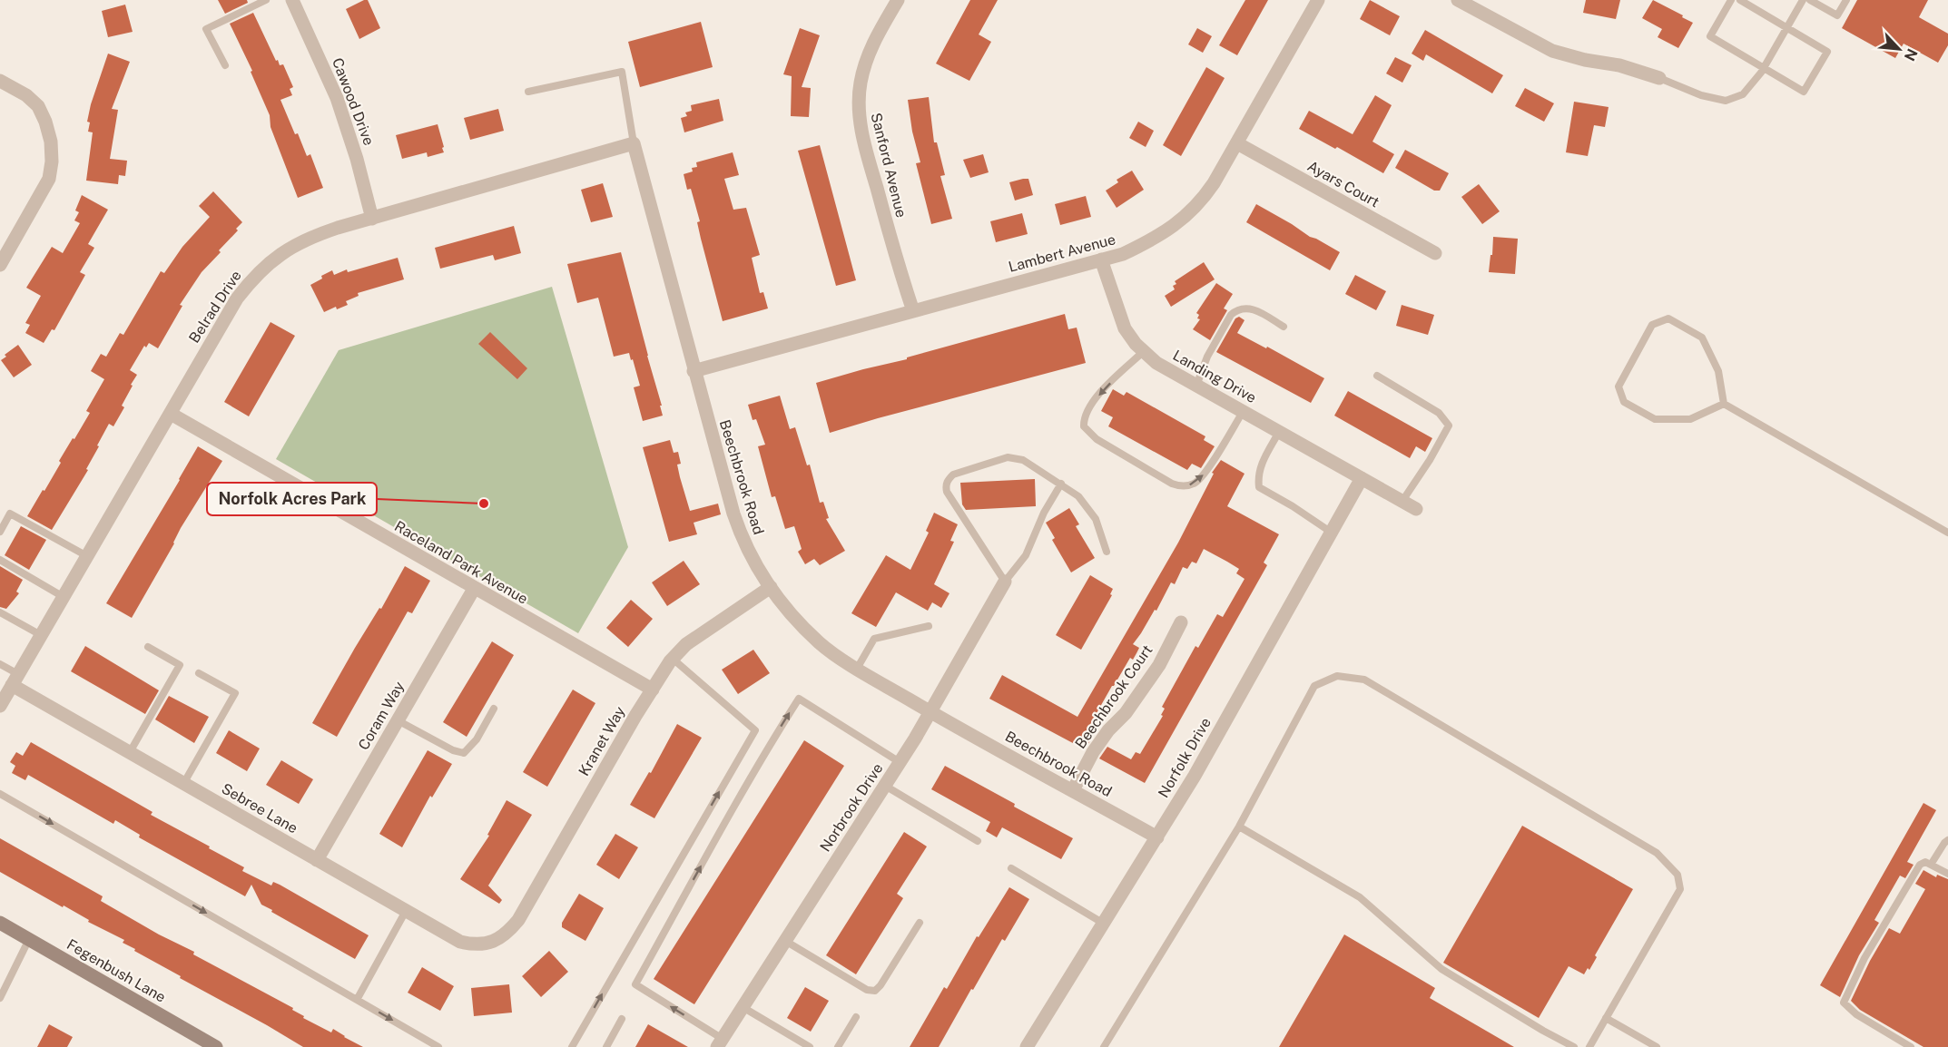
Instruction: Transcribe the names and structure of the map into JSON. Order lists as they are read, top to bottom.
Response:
{
  "streets": {
    "main road": ["Fegenbush Lane"],
    "street": [
      "Cawood Drive",
      "Sanford Avenue",
      "Ayars Court",
      "Lambert Avenue",
      "Belrad Drive",
      "Landing Drive",
      "Beechbrook Road",
      "Raceland Park Avenue",
      "Beechbrook Court",
      "Coram Way",
      "Kranet Way",
      "Norfolk Drive",
      "Norbrook Drive",
      "Sebree Lane"
    ]
  },
  "crossings": [
    ["Cawood Drive", "Belrad Drive"],
    ["Sanford Avenue", "Lambert Avenue"],
    ["Ayars Court", "Lambert Avenue"],
    ["Lambert Avenue", "Landing Drive"],
    ["Lambert Avenue", "Beechbrook Road"],
    ["Belrad Drive", "Beechbrook Road"],
    ["Belrad Drive", "Raceland Park Avenue"],
    ["Belrad Drive", "Sebree Lane"],
    ["Landing Drive", "Norfolk Drive"],
    ["Beechbrook Road", "Beechbrook Court"],
    ["Beechbrook Road", "Kranet Way"],
    ["Beechbrook Road", "Norfolk Drive"],
    ["Beechbrook Road", "Norbrook Drive"],
    ["Raceland Park Avenue", "Coram Way"],
    ["Raceland Park Avenue", "Kranet Way"],
    ["Coram Way", "Sebree Lane"],
    ["Kranet Way", "Sebree Lane"]
  ],
  "places": ["Norfolk Acres Park"],
  "north": "bottom right"
}
